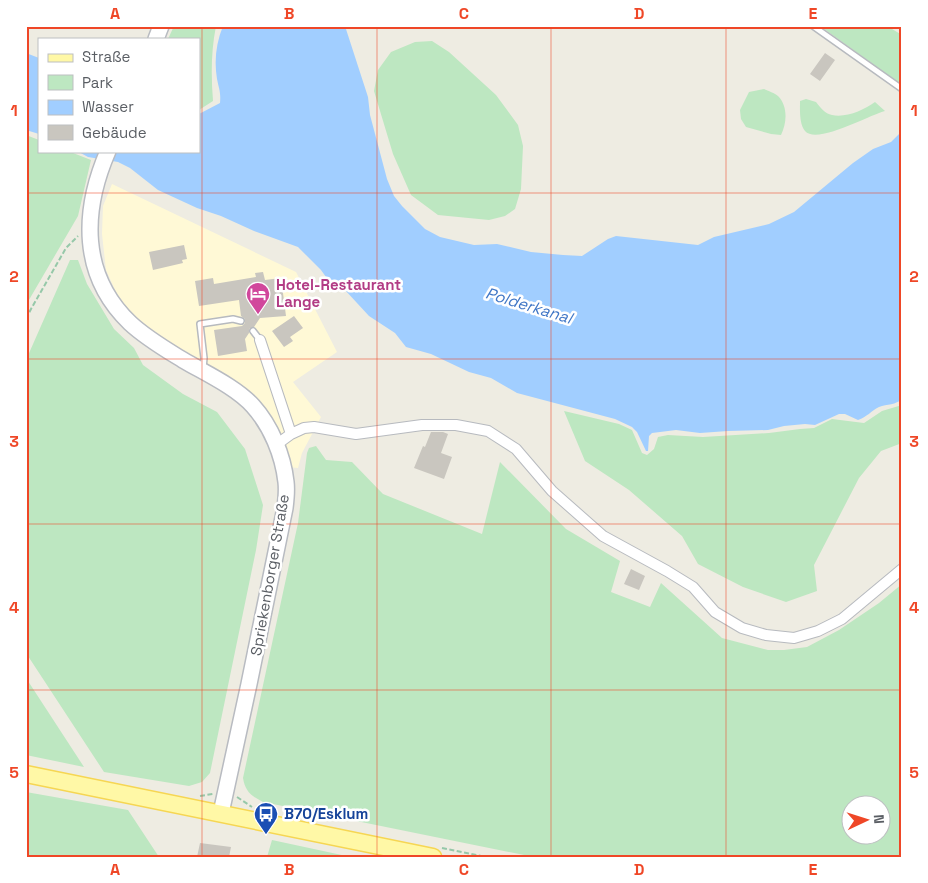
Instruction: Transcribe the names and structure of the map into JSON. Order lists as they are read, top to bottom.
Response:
{
  "streets": {
    "street": ["Spriekenborger Straße"]
  },
  "water": ["Polderkanal"],
  "places": {
    "hotel": ["Hotel-Restaurant Lange"],
    "bus stop": ["B70/Esklum"]
  },
  "legend": [
    "Straße",
    "Park",
    "Wasser",
    "Gebäude"
  ],
  "north": "right",
  "grid": {
    "columns": [
      "A",
      "B",
      "C",
      "D",
      "E"
    ],
    "rows": [
      "1",
      "2",
      "3",
      "4",
      "5"
    ]
  }
}
